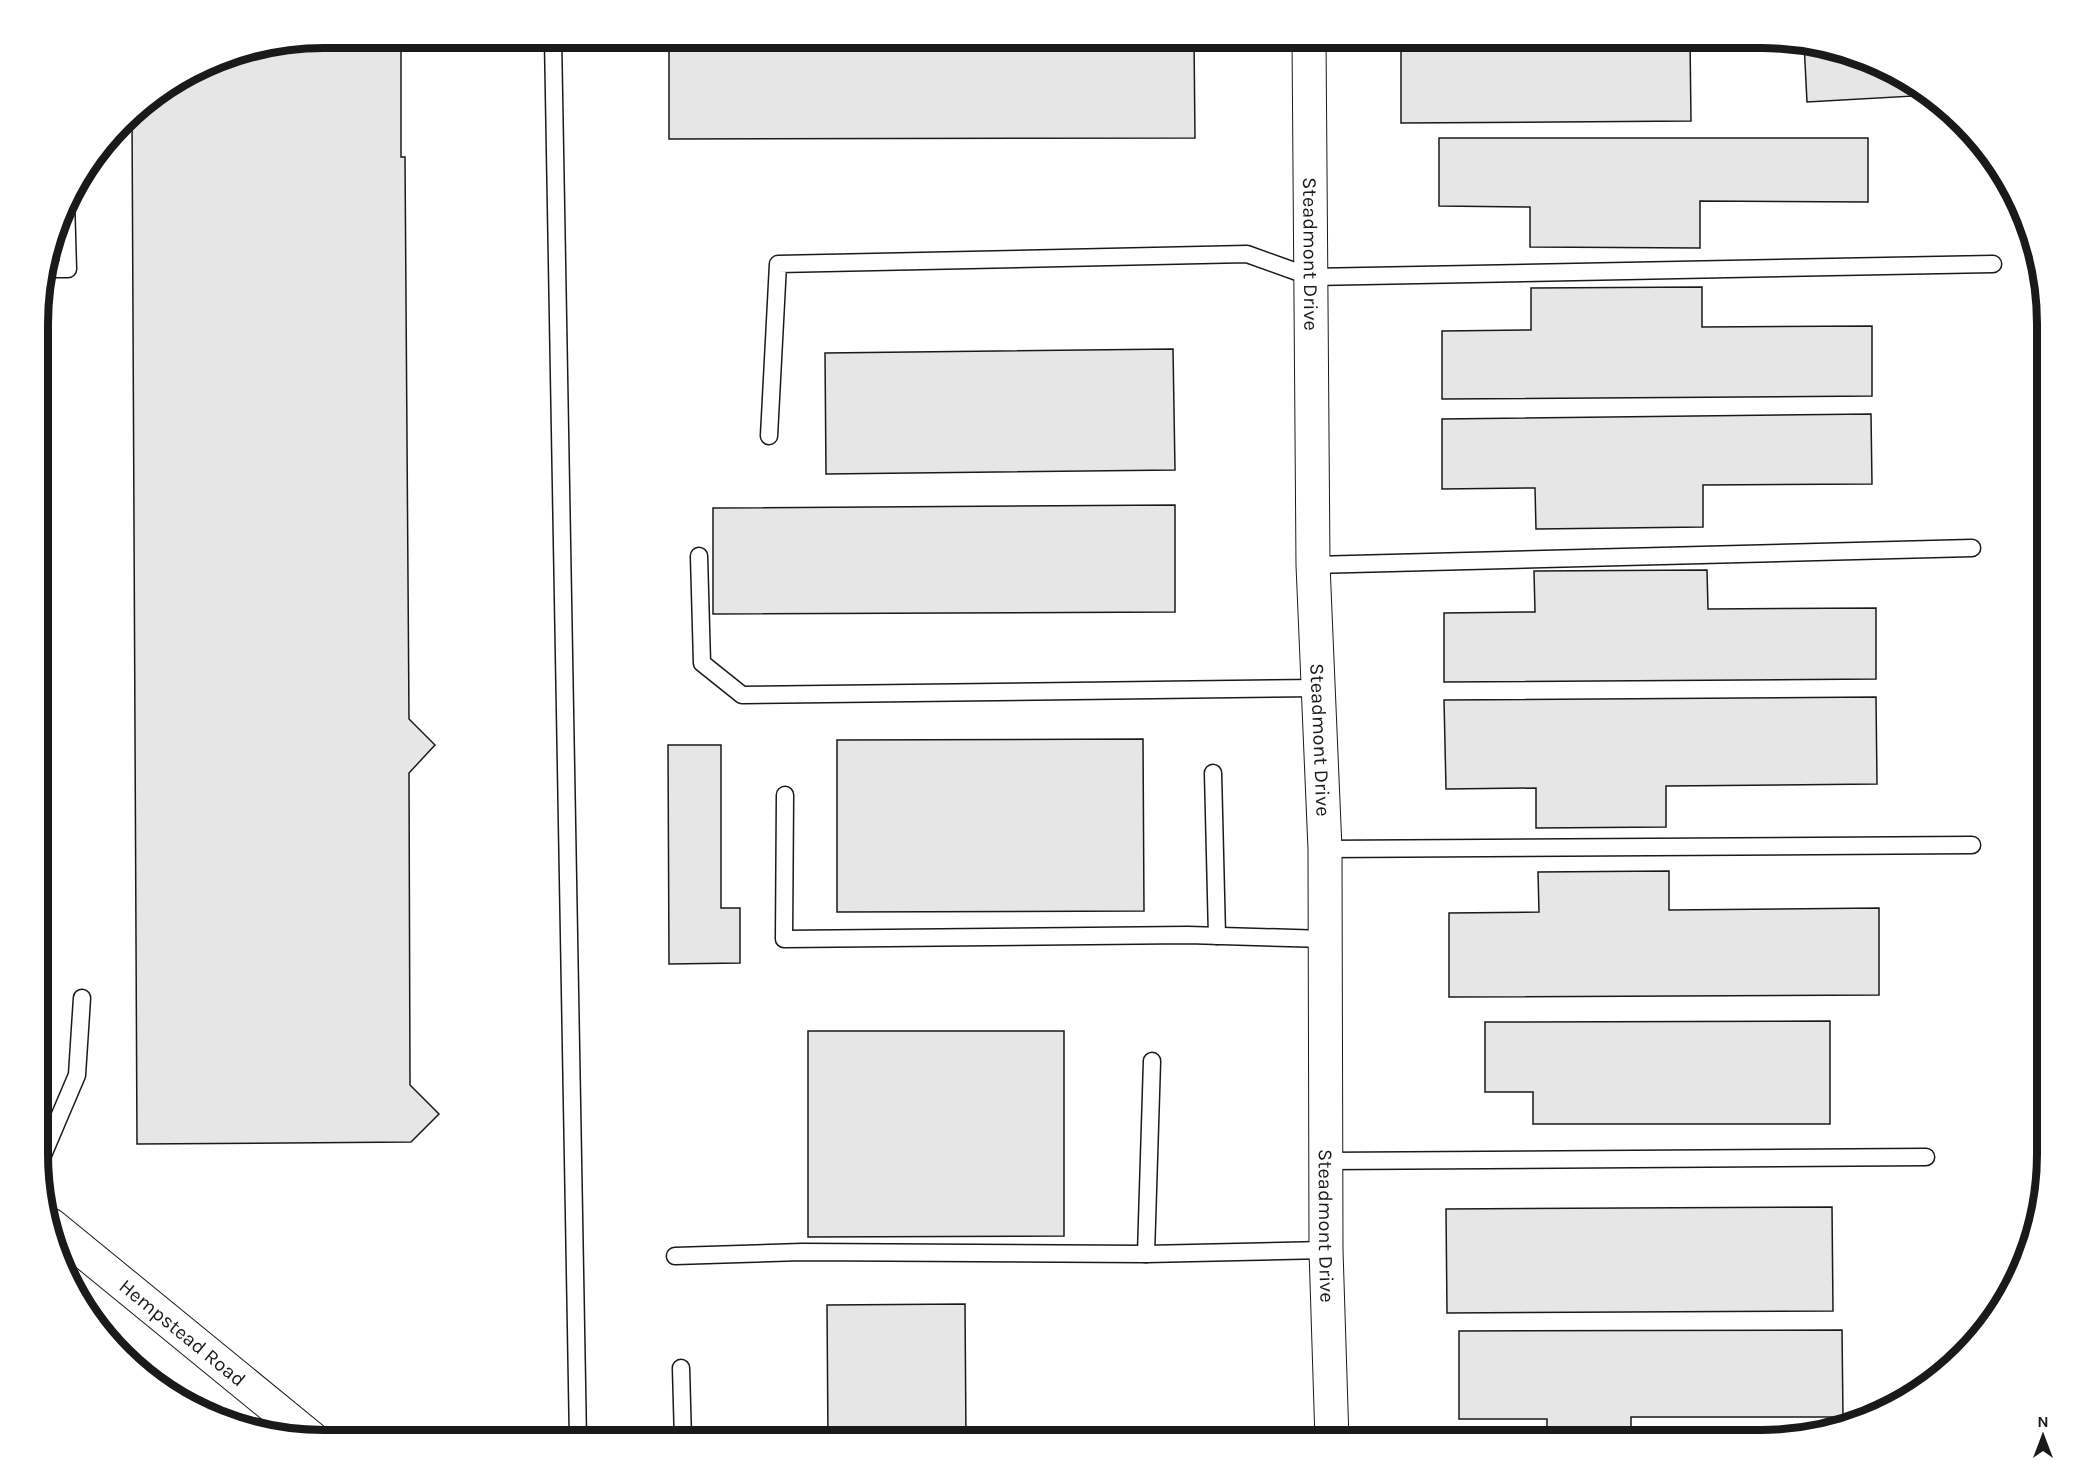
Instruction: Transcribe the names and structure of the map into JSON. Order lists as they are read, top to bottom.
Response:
{
  "streets": {
    "street": ["Steadmont Drive", "Hempstead Road"]
  },
  "north": "top"
}
